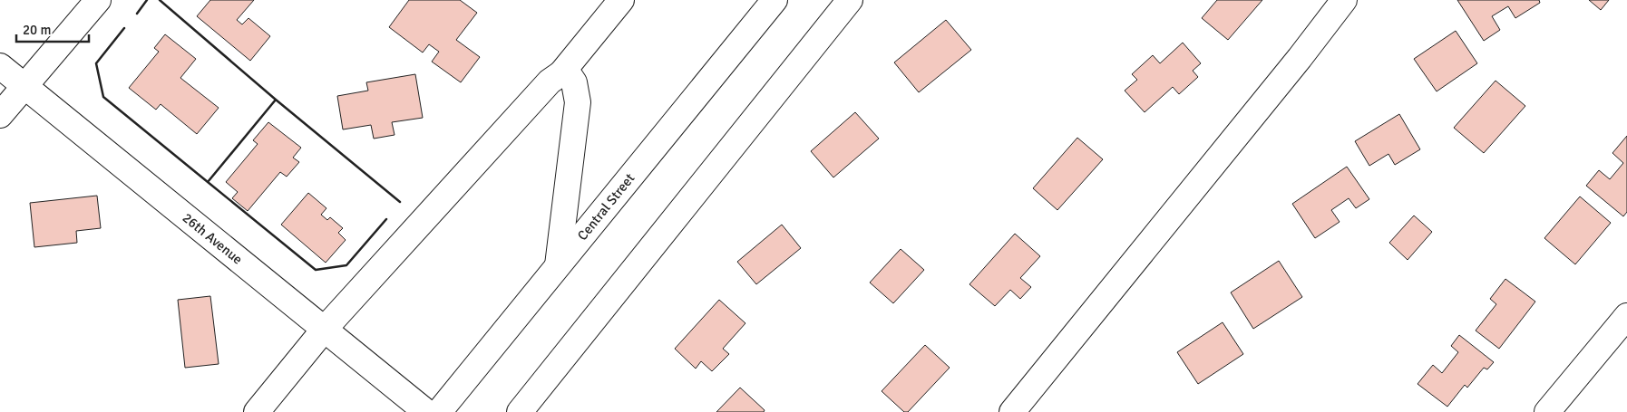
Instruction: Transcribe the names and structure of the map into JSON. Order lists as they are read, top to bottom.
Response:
{
  "streets": {
    "street": ["Central Street", "26th Avenue"]
  },
  "scale_bar": "20 m"
}
